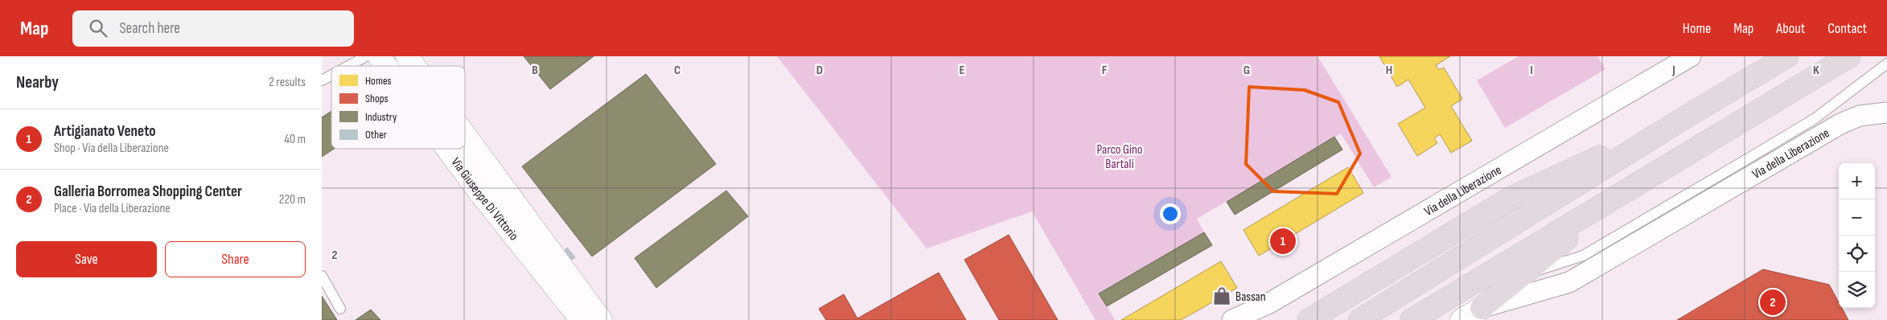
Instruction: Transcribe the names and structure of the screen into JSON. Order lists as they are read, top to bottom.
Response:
{
  "streets": {
    "main road": ["Via della Liberazione", "Via Giuseppe Di Vittorio"]
  },
  "parks": ["Parco Gino Bartali"],
  "places": {
    "shop": ["Bassan"]
  },
  "legend": [
    "Homes",
    "Shops",
    "Industry",
    "Other"
  ],
  "page": {
    "header": "Map",
    "search": "Search here",
    "nav": [
      "Home",
      "Map",
      "About",
      "Contact"
    ],
    "heading": ["Nearby", "2 results"],
    "list": [
      {
        "mark": "1",
        "name": "Artigianato Veneto",
        "note": "Shop · Via della Liberazione",
        "value": "40 m"
      },
      {
        "mark": "2",
        "name": "Galleria Borromea Shopping Center",
        "note": "Place · Via della Liberazione",
        "value": "220 m"
      }
    ],
    "map_buttons": ["+", "−"],
    "pins": ["1", "2"],
    "buttons": ["Save", "Share"]
  },
  "grid": {
    "columns": [
      "B",
      "C",
      "D",
      "E",
      "F",
      "G",
      "H",
      "I",
      "J",
      "K"
    ],
    "rows": ["2"]
  }
}
